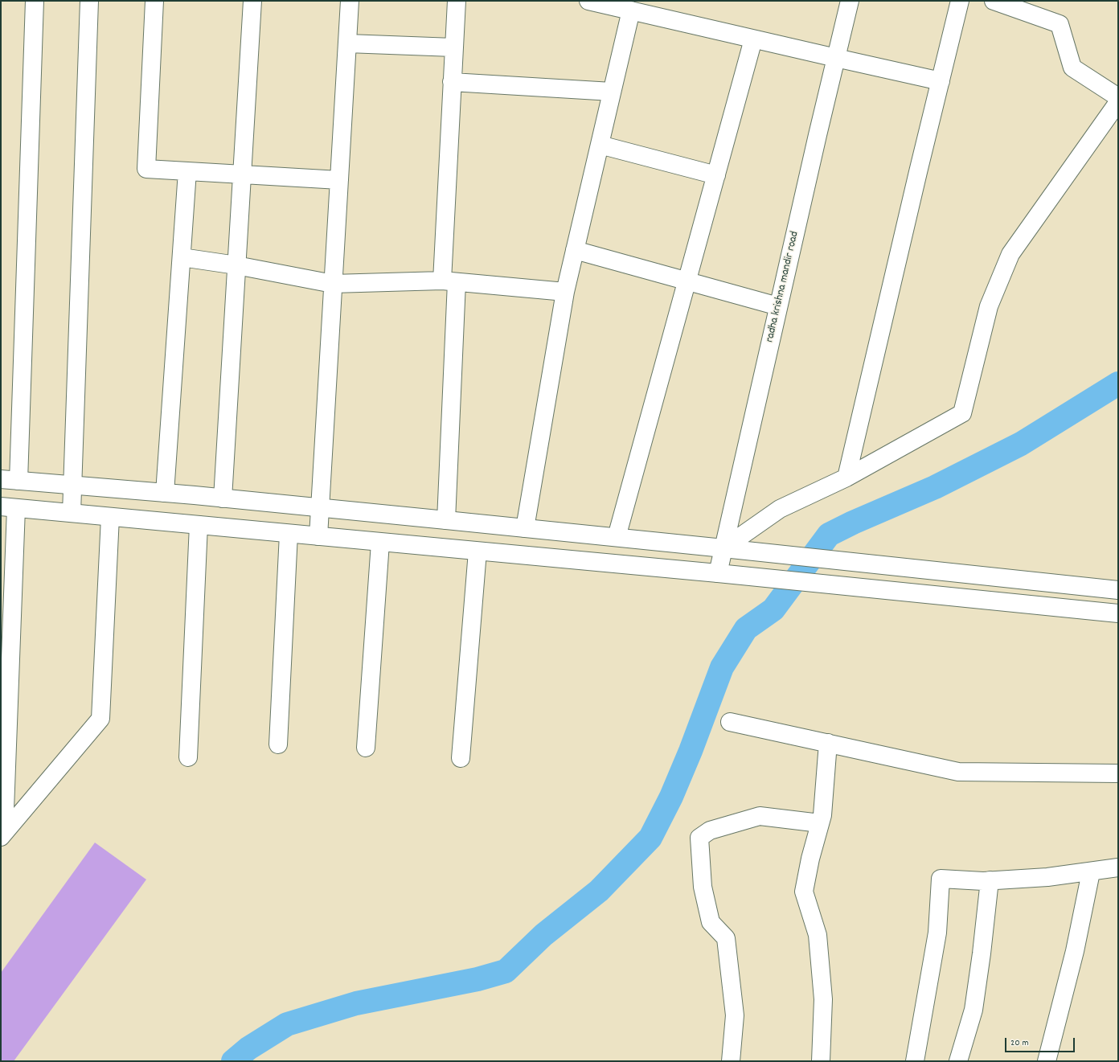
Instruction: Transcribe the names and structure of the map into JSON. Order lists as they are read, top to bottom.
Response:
{
  "streets": {
    "street": ["radha krishna mandir road"]
  },
  "scale_bar": "20 m"
}
